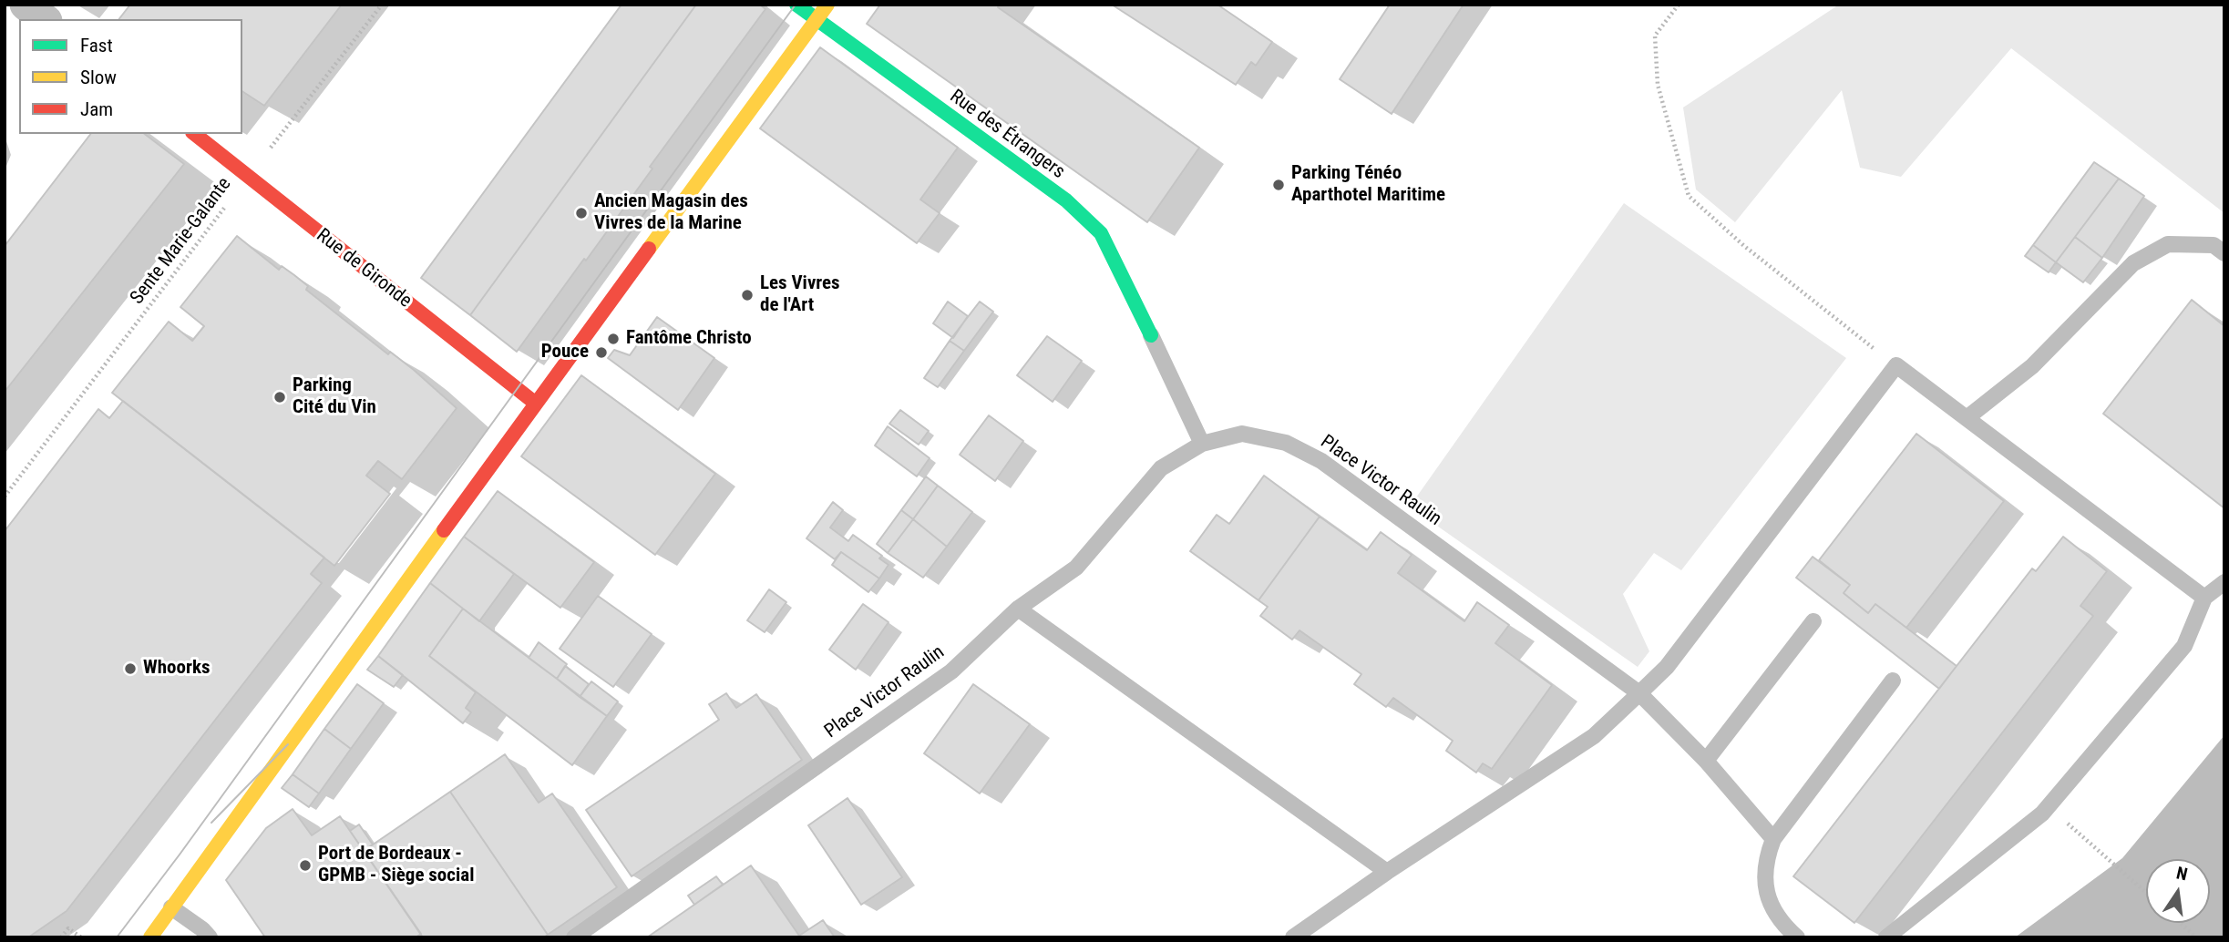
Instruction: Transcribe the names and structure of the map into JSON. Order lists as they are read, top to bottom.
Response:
{
  "streets": {
    "street": ["Rue des Étrangers", "Rue de Gironde"],
    "lane": ["Place Victor Raulin"],
    "path": ["Sente Marie-Galante"]
  },
  "crossings": [
    ["Sente Marie-Galante", "Rue de Gironde"]
  ],
  "places": [
    "Parking Ténéo Aparthotel Maritime",
    "Ancien Magasin des Vivres de la Marine",
    "Les Vivres de l'Art",
    "Fantôme Christo",
    "Pouce",
    "Parking Cité du Vin",
    "Whoorks",
    "Port de Bordeaux - GPMB - Siège social"
  ],
  "legend": ["Fast", "Slow", "Jam"],
  "north": "top"
}
